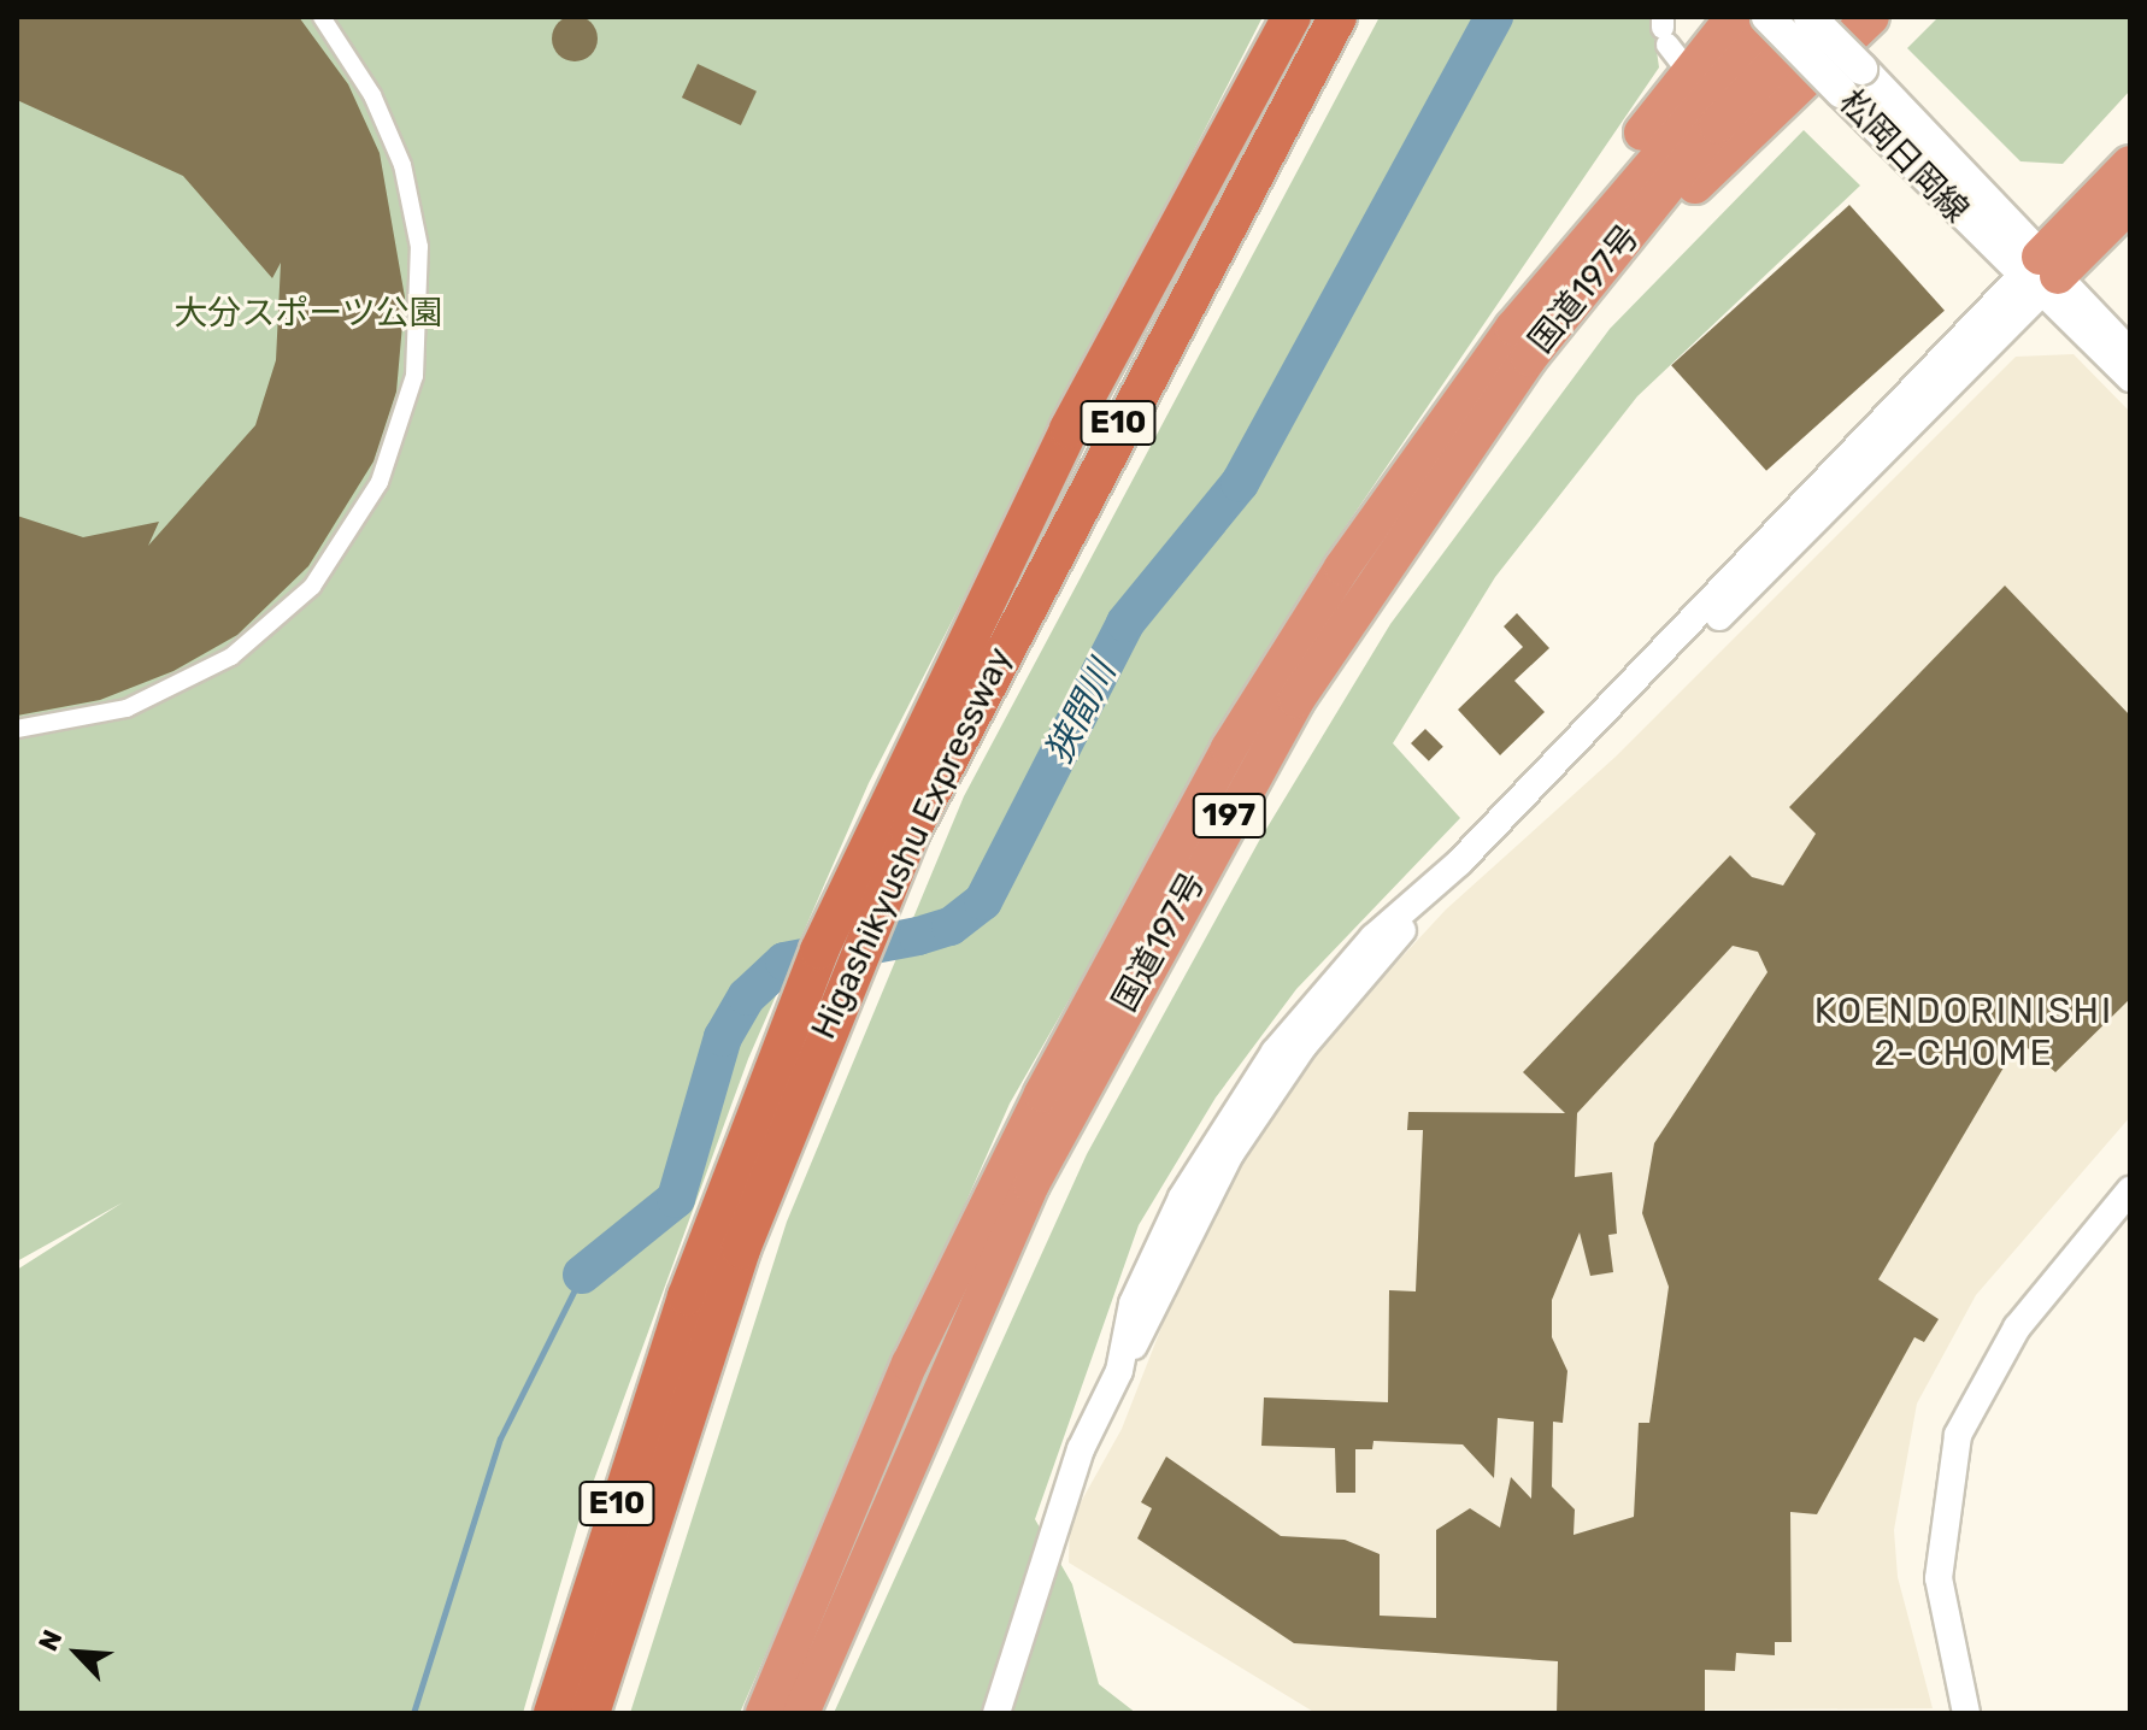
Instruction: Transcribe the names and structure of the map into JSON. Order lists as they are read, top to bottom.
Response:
{
  "streets": {
    "highway": [
      "国道197号",
      "E10",
      "197",
      "Higashikyushu Expressway"
    ],
    "main road": ["松岡日岡線"]
  },
  "districts": ["KOENDORINISHI 2-CHOME"],
  "water": ["狭間川"],
  "parks": ["大分スポーツ公園"],
  "north": "top left"
}
